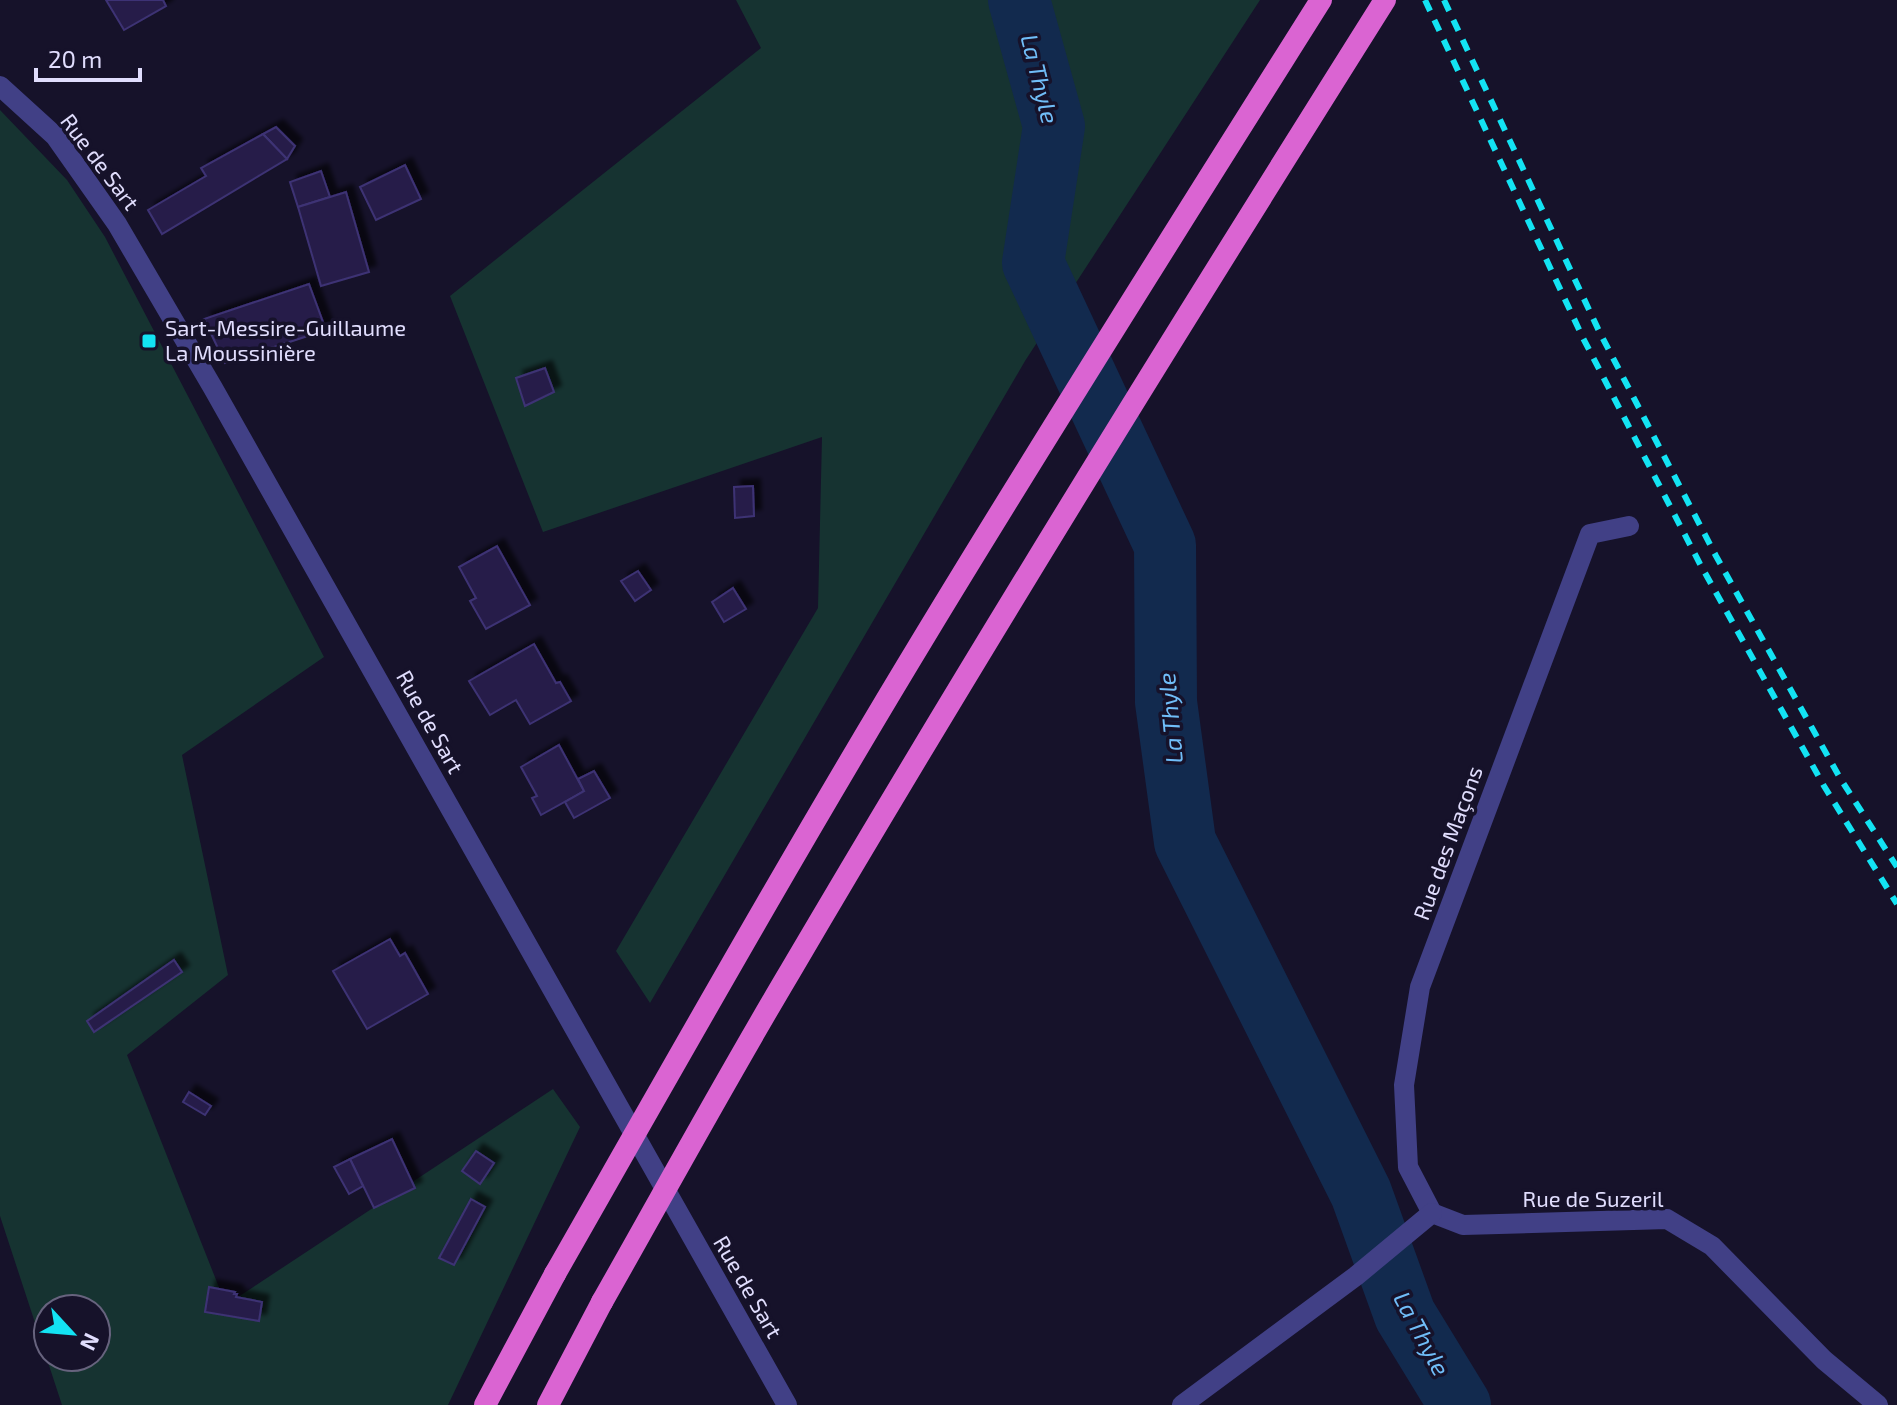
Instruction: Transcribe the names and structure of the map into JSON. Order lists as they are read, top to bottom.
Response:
{
  "streets": {
    "street": ["Rue de Sart", "Rue des Maçons", "Rue de Suzeril"]
  },
  "crossings": [
    ["Rue des Maçons", "Rue de Suzeril"]
  ],
  "water": ["La Thyle"],
  "places": {
    "transit": ["Sart-Messire-Guillaume La Moussinière"]
  },
  "scale_bar": "20 m",
  "north": "bottom right"
}
